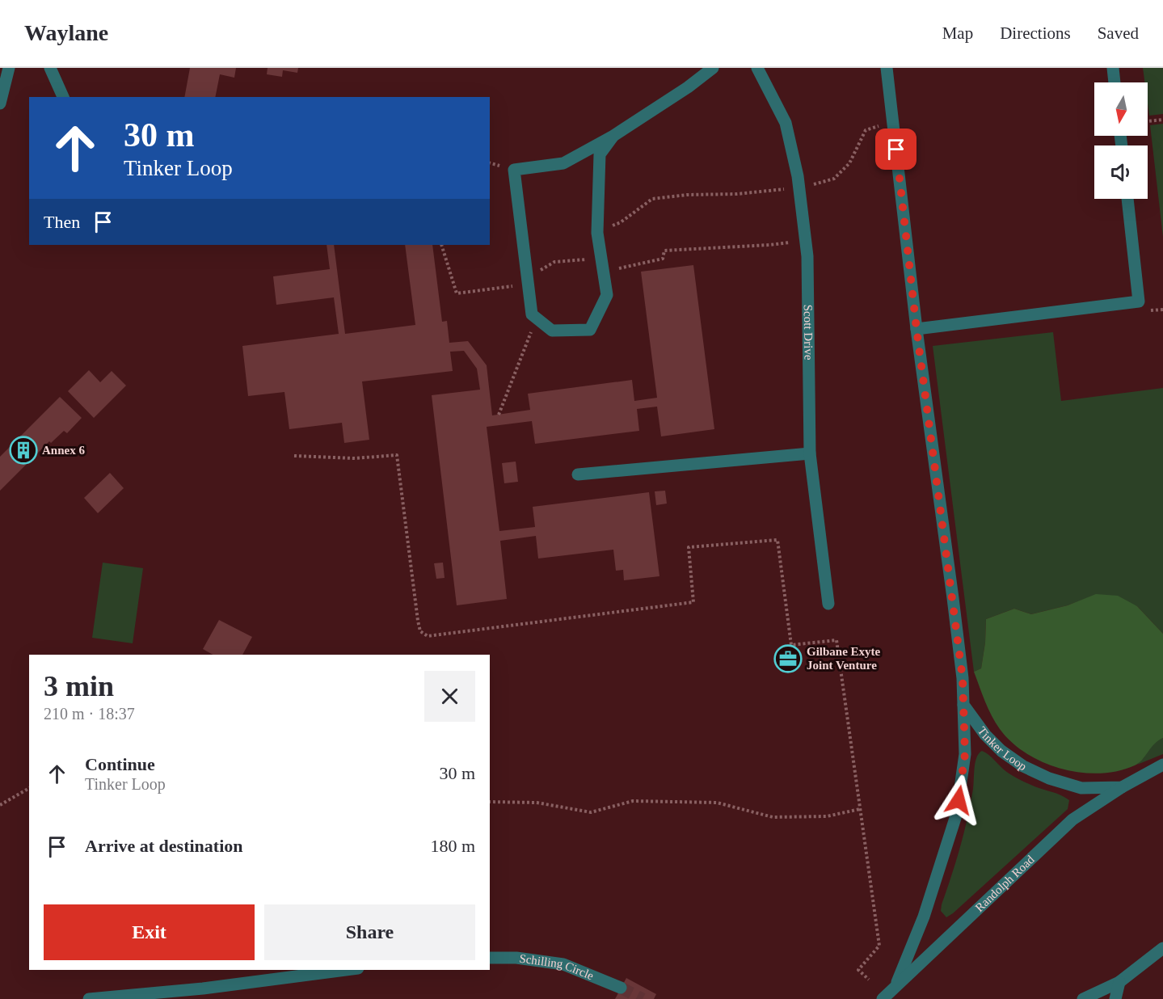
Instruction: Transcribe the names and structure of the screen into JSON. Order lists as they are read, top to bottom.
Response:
{
  "streets": {
    "street": [
      "Scott Drive",
      "Tinker Loop",
      "Randolph Road",
      "Schilling Circle"
    ]
  },
  "crossings": [
    ["Tinker Loop", "Randolph Road"]
  ],
  "places": {
    "building": ["Annex 6"],
    "office": ["Gilbane Exyte Joint Venture"]
  },
  "north": "bottom",
  "page": {
    "header": "Waylane",
    "nav": ["Map", "Directions", "Saved"],
    "turn": ["30 m", "Tinker Loop"],
    "then": "Then",
    "heading": ["3 min", "210 m · 18:37"],
    "list": [
      {
        "name": "Continue",
        "note": "Tinker Loop",
        "value": "30 m"
      },
      {
        "name": "Arrive at destination",
        "value": "180 m"
      }
    ],
    "buttons": ["Exit", "Share"]
  }
}
